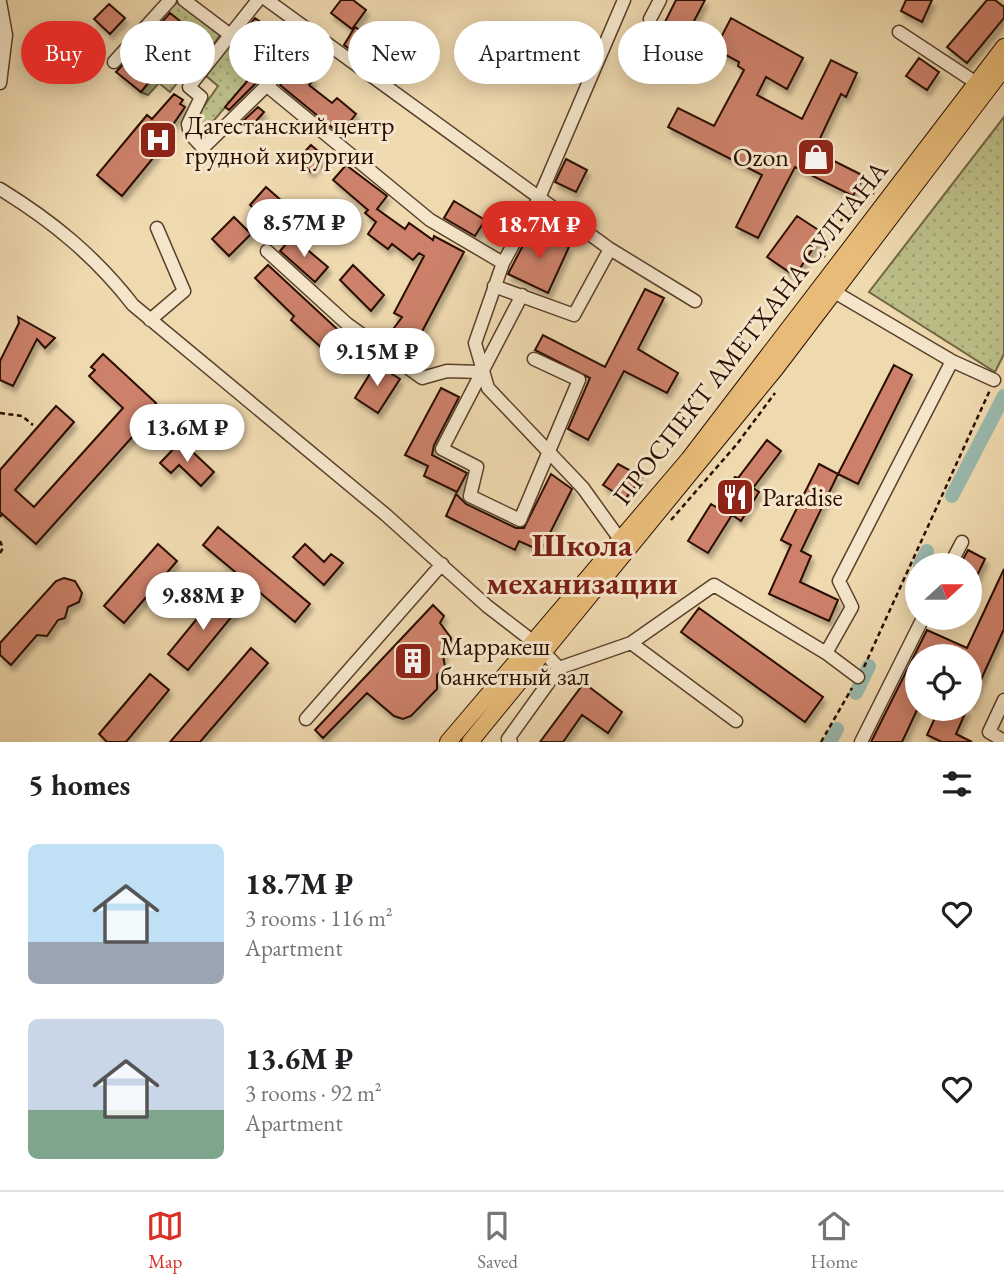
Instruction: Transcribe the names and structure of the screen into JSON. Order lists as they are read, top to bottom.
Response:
{
  "streets": {
    "main road": ["ПРОСПЕКТ АМЕТХАНА СУЛТАНА"]
  },
  "districts": ["Школа механизации"],
  "places": {
    "hospital": ["Дагестанский центр грудной хирургии"],
    "shop": ["Ozon"],
    "restaurant": ["Paradise"],
    "building": ["Марракеш банкетный зал"]
  },
  "north": "right",
  "page": {
    "chip": [
      "Buy",
      "Rent",
      "Filters",
      "New",
      "Apartment",
      "House"
    ],
    "price": [
      "8.57M ₽",
      "18.7M ₽",
      "9.15M ₽",
      "13.6M ₽",
      "9.88M ₽"
    ],
    "heading": "5 homes",
    "list": [
      {
        "name": "18.7M ₽",
        "note": "3 rooms · 116 m² · Apartment"
      },
      {
        "name": "13.6M ₽",
        "note": "3 rooms · 92 m² · Apartment"
      }
    ],
    "tabs": ["Map", "Saved", "Home"]
  }
}
